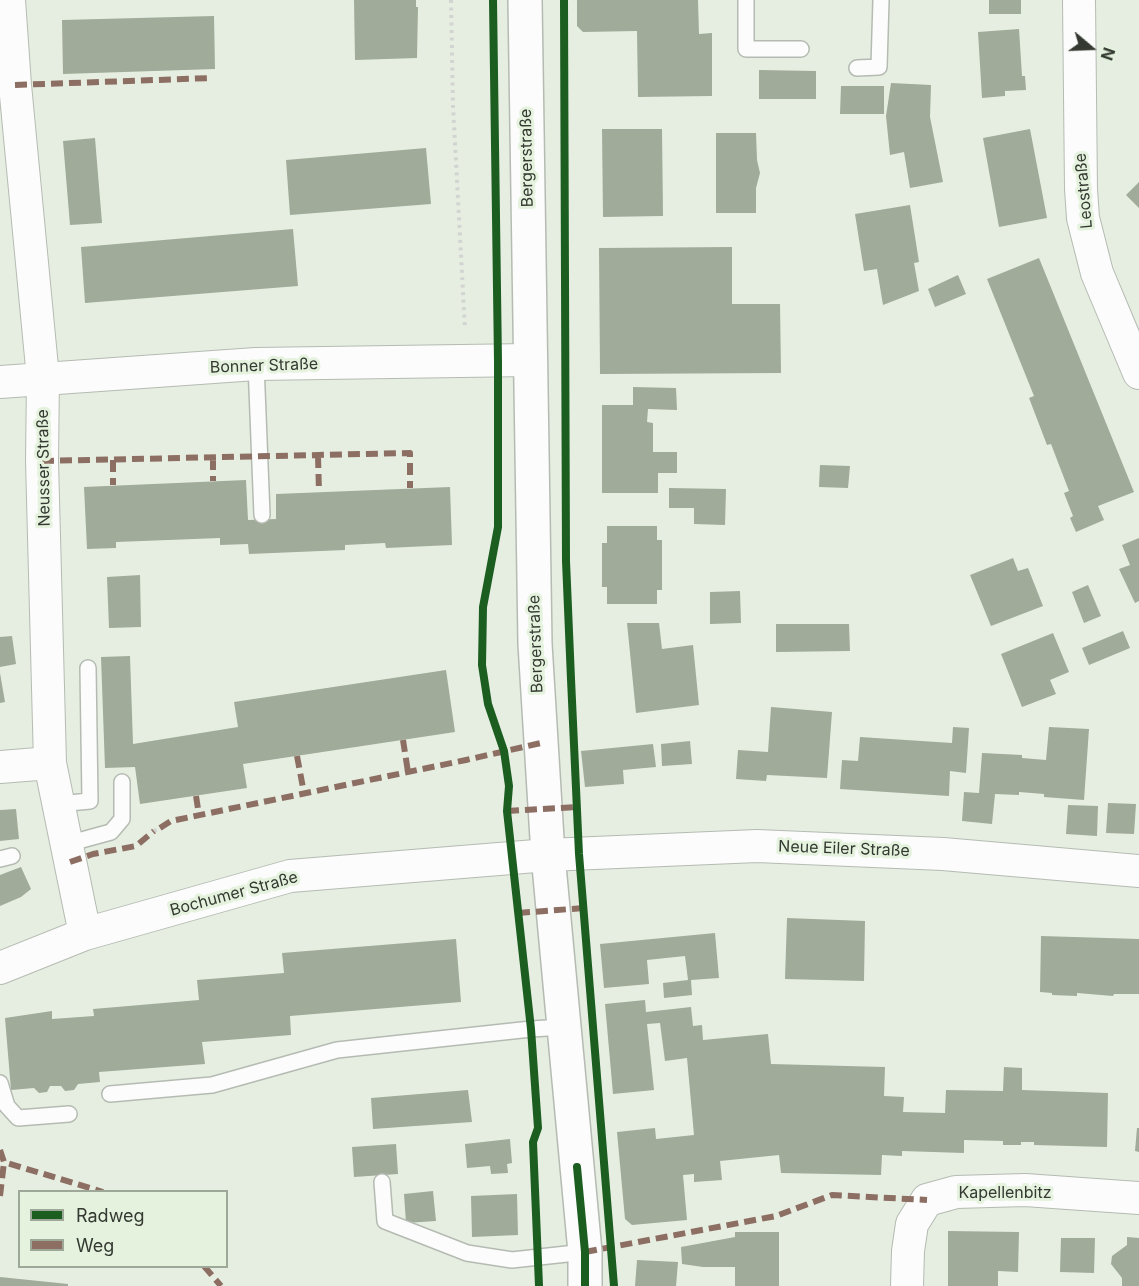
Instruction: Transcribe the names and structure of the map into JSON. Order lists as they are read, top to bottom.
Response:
{
  "streets": {
    "street": [
      "Bergerstraße",
      "Leostraße",
      "Bonner Straße",
      "Neusser Straße",
      "Neue Eiler Straße",
      "Bochumer Straße",
      "Kapellenbitz"
    ]
  },
  "crossings": [
    ["Bergerstraße", "Bonner Straße"],
    ["Bergerstraße", "Neue Eiler Straße"],
    ["Bergerstraße", "Bochumer Straße"],
    ["Bonner Straße", "Neusser Straße"],
    ["Neusser Straße", "Bochumer Straße"],
    ["Neue Eiler Straße", "Bochumer Straße"]
  ],
  "legend": ["Radweg", "Weg"],
  "north": "right"
}
